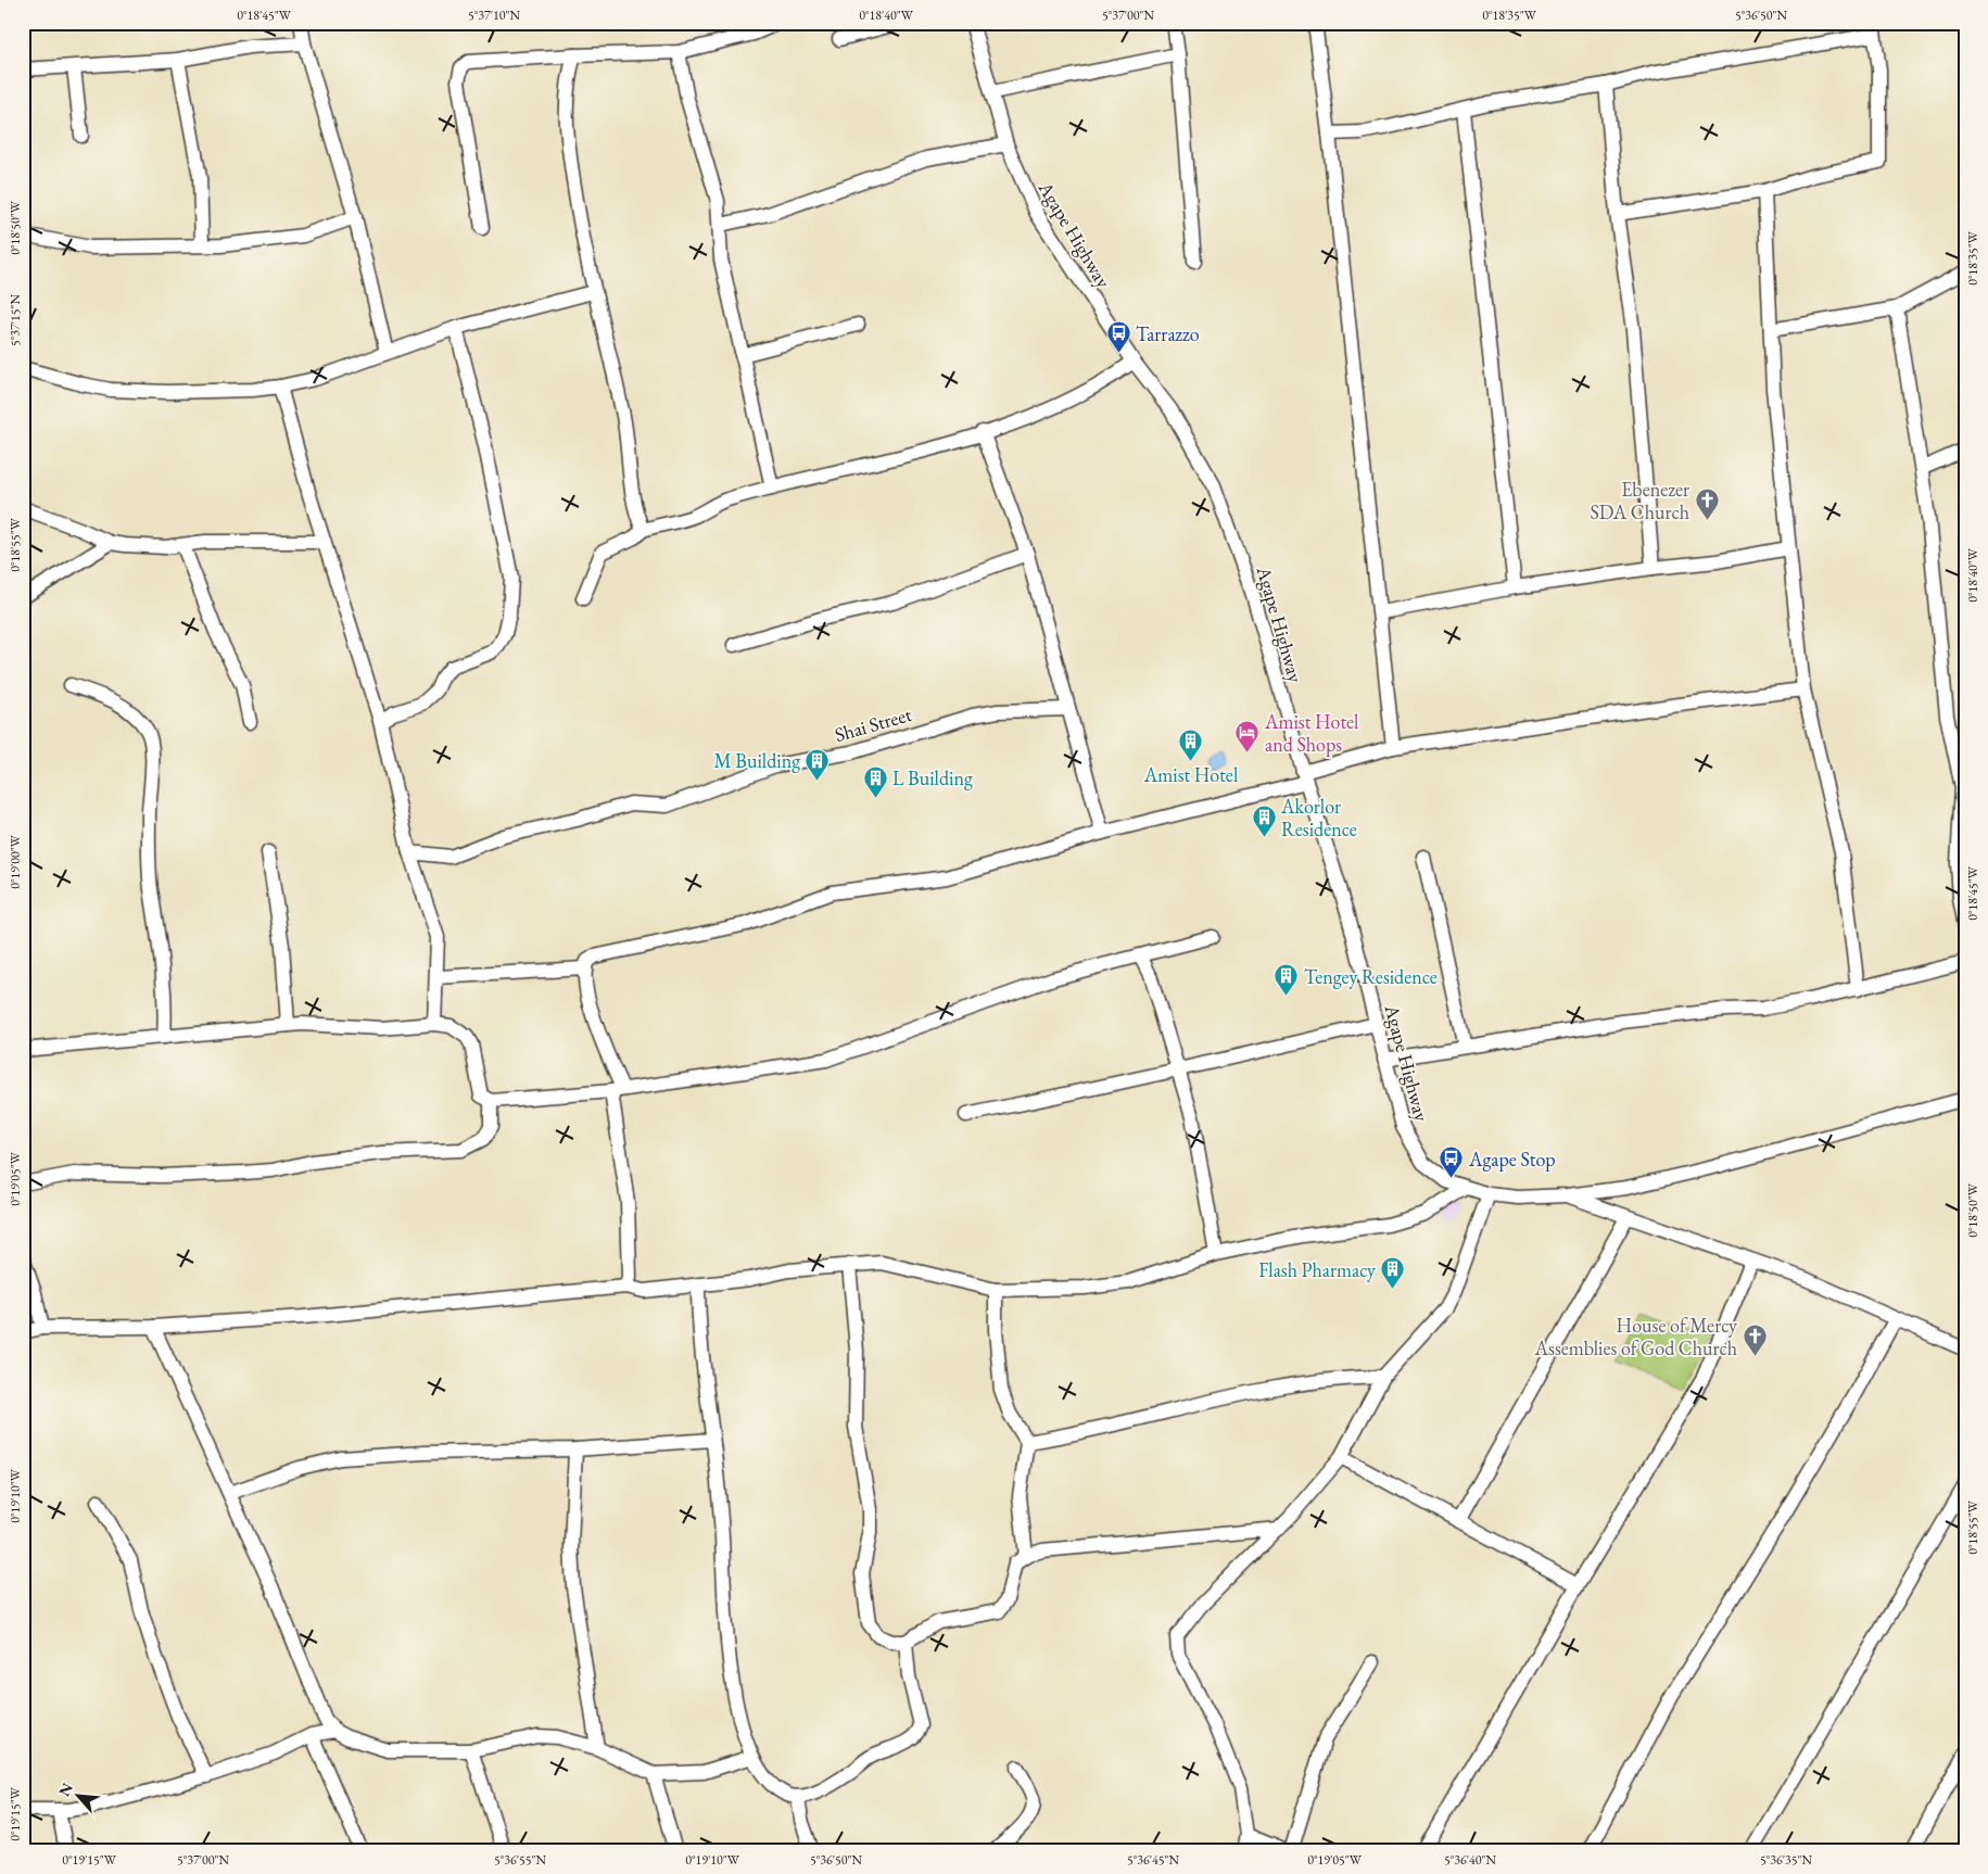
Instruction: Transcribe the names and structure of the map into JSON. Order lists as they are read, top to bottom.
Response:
{
  "streets": {
    "street": ["Agape Highway", "Shai Street"]
  },
  "places": {
    "bus stop": ["Tarrazzo", "Agape Stop"],
    "church": ["Ebenezer SDA Church", "House of Mercy Assemblies of God Church"],
    "hotel": ["Amist Hotel and Shops"],
    "building": [
      "Amist Hotel",
      "M Building",
      "L Building",
      "Akorlor Residence",
      "Tengey Residence",
      "Flash Pharmacy"
    ]
  },
  "north": "top left",
  "coordinates": [
    "0°18'45\"W",
    "5°37'10\"N",
    "0°18'40\"W",
    "5°37'00\"N",
    "0°18'35\"W",
    "5°36'50\"N",
    "0°18'50\"W",
    "5°37'15\"N",
    "0°18'55\"W",
    "0°19'00\"W",
    "0°19'05\"W",
    "0°19'10\"W",
    "0°19'15\"W",
    "5°36'55\"N",
    "5°36'45\"N",
    "5°36'40\"N",
    "5°36'35\"N"
  ]
}
